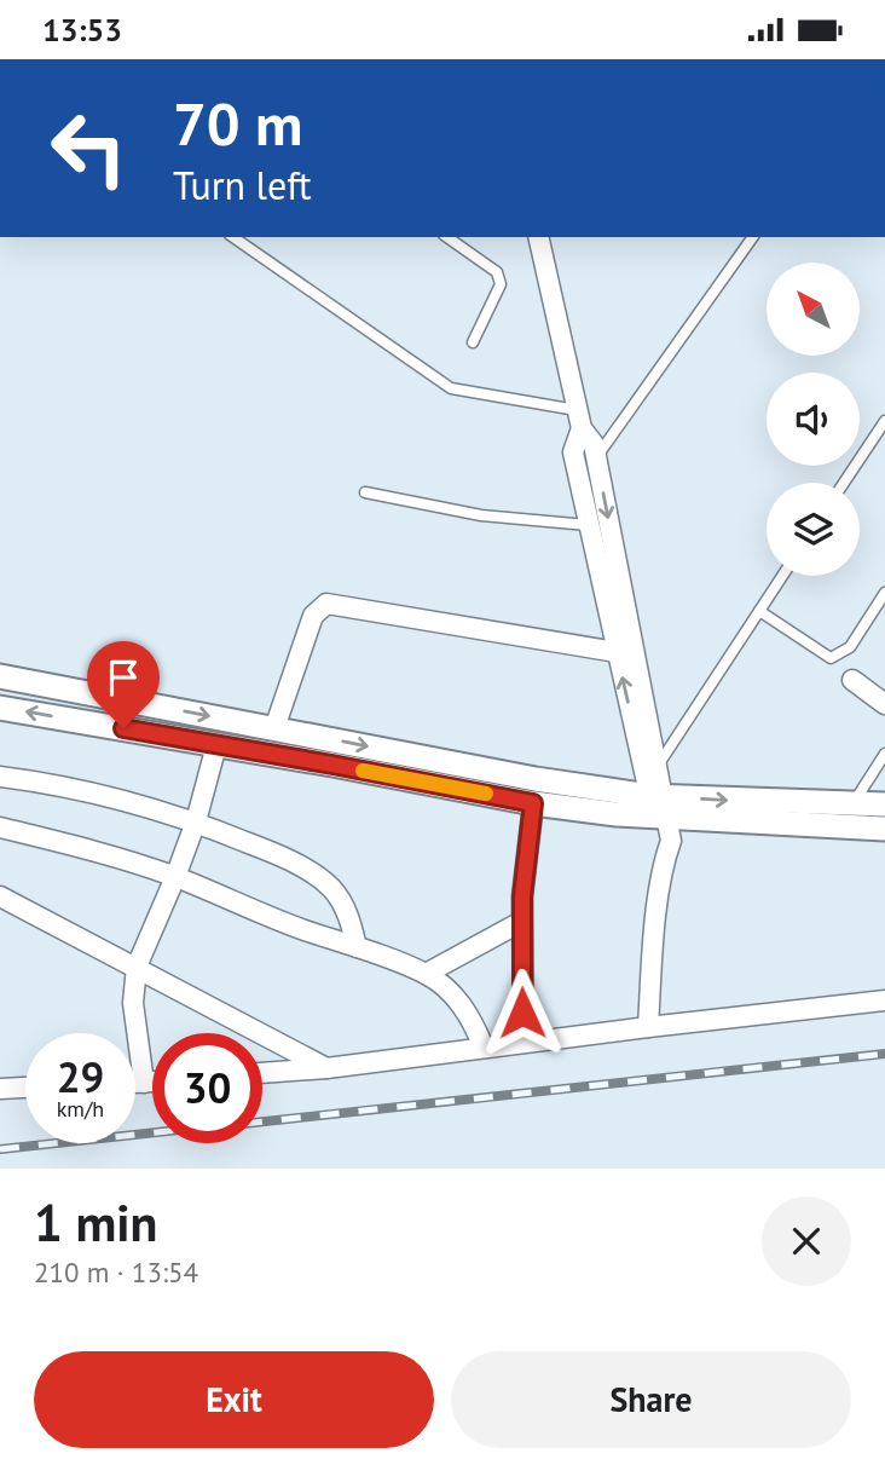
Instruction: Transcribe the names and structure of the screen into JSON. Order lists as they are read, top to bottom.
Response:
{
  "north": "top left",
  "page": {
    "status": "13:53",
    "turn": ["70 m", "Turn left"],
    "speed": "29 km/h",
    "limit": "30",
    "heading": ["1 min", "210 m · 13:54"],
    "buttons": ["Exit", "Share"]
  }
}
